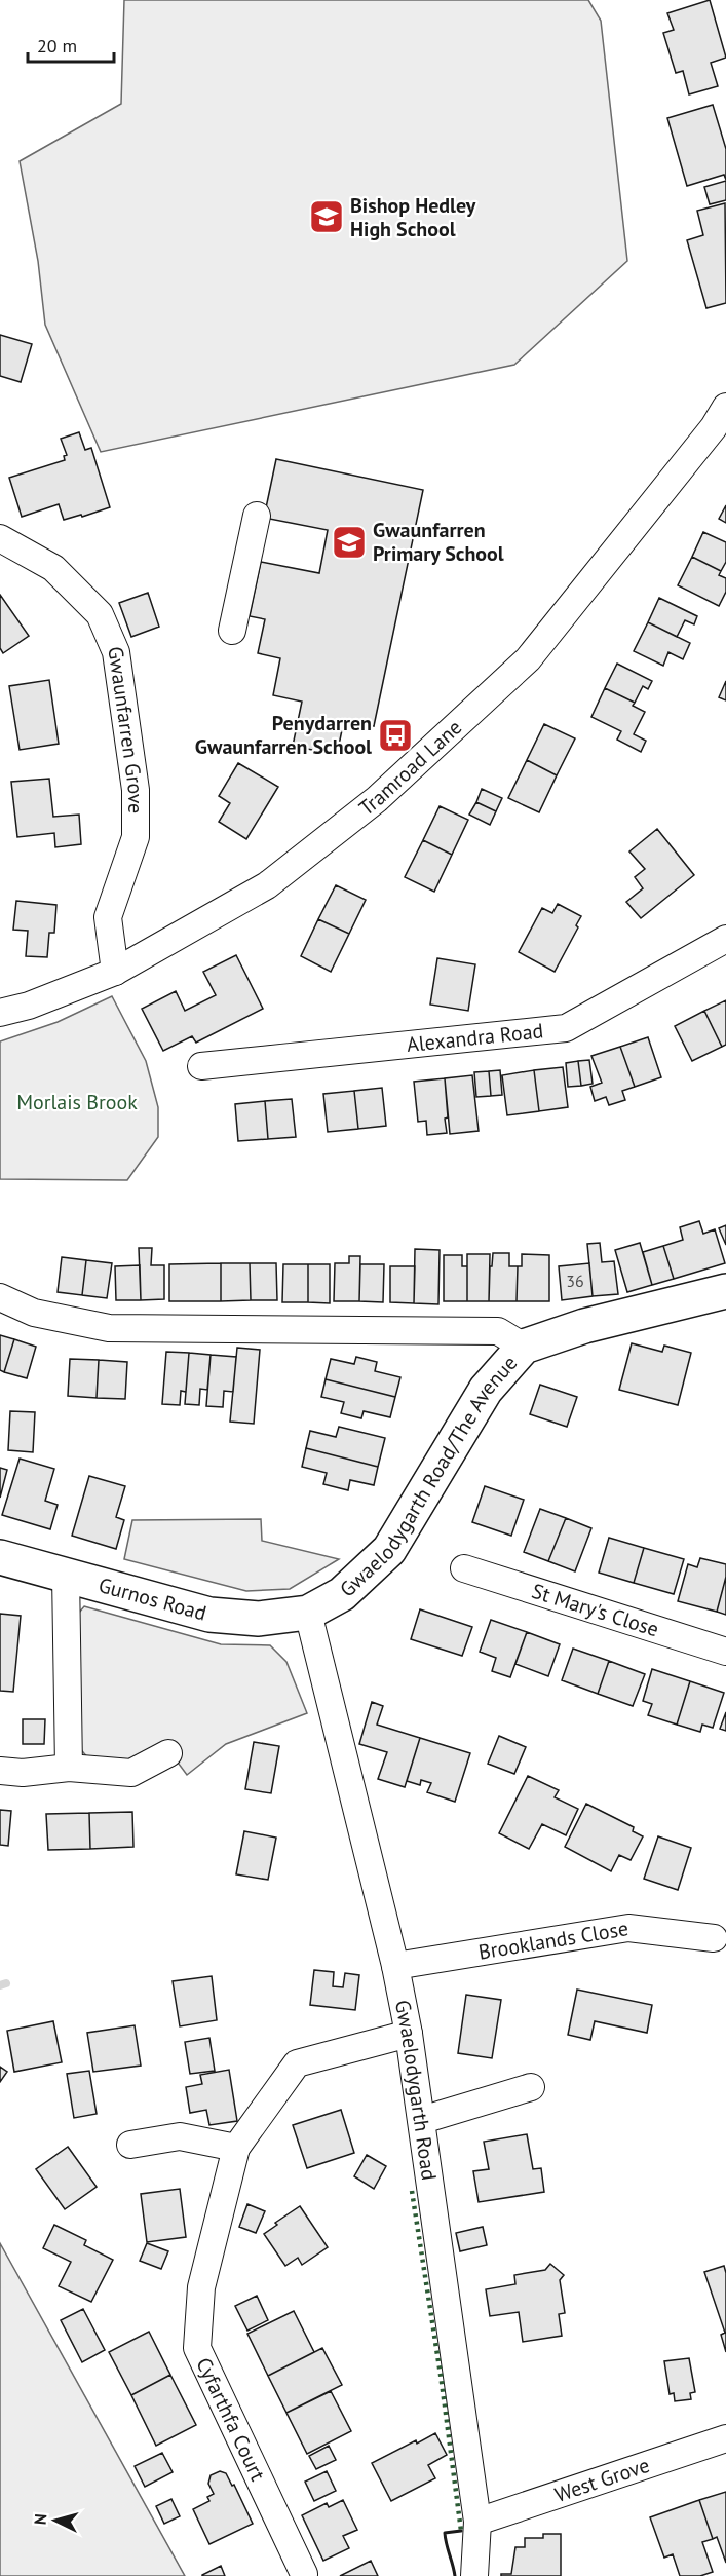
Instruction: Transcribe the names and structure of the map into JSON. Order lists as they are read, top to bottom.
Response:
{
  "streets": {
    "street": [
      "Gwaunfarren Grove",
      "Tramroad Lane",
      "Alexandra Road",
      "Gwaelodygarth Road/The Avenue",
      "Gurnos Road",
      "St Mary's Close",
      "Brooklands Close",
      "Gwaelodygarth Road",
      "Cyfarthfa Court",
      "West Grove"
    ]
  },
  "crossings": [
    ["Gwaunfarren Grove", "Tramroad Lane"],
    ["Gwaelodygarth Road/The Avenue", "Gurnos Road"],
    ["Gwaelodygarth Road/The Avenue", "Gwaelodygarth Road"],
    ["Gurnos Road", "Gwaelodygarth Road"],
    ["Brooklands Close", "Gwaelodygarth Road"],
    ["Gwaelodygarth Road", "Cyfarthfa Court"],
    ["Gwaelodygarth Road", "West Grove"]
  ],
  "parks": ["Morlais Brook"],
  "places": {
    "school or university": ["Bishop Hedley High School", "Gwaunfarren Primary School"],
    "bus stop": ["Penydarren Gwaunfarren School"]
  },
  "house_numbers": ["36"],
  "scale_bar": "20 m",
  "north": "left"
}
